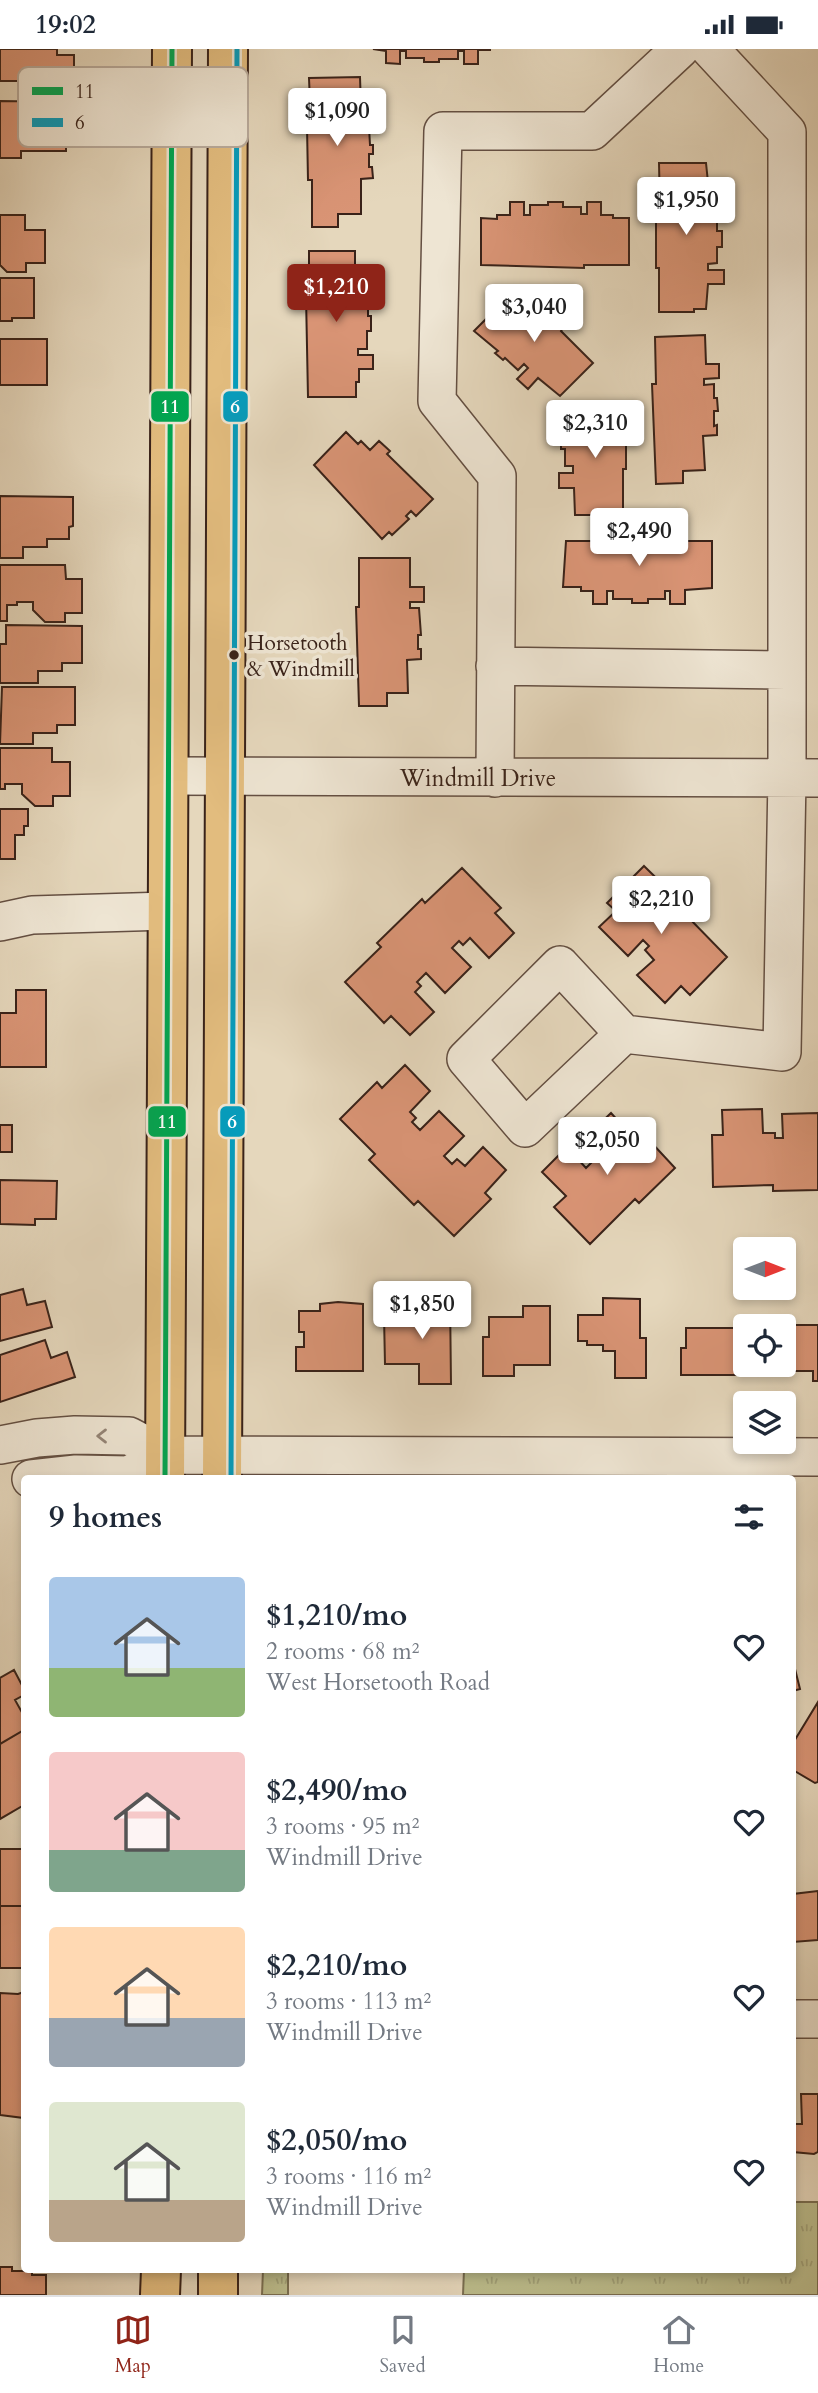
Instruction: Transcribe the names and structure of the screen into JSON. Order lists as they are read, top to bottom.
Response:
{
  "streets": {
    "street": ["Windmill Drive"]
  },
  "places": ["Horsetooth & Windmill"],
  "lines": ["transit line 11", "transit line 6"],
  "legend": ["11", "6"],
  "north": "right",
  "page": {
    "status": "19:02",
    "price": [
      "$1,090",
      "$1,950",
      "$1,210",
      "$3,040",
      "$2,310",
      "$2,490",
      "$2,210",
      "$2,050",
      "$1,850"
    ],
    "heading": "9 homes",
    "list": [
      {
        "name": "$1,210/mo",
        "note": "2 rooms · 68 m² · West Horsetooth Road"
      },
      {
        "name": "$2,490/mo",
        "note": "3 rooms · 95 m² · Windmill Drive"
      },
      {
        "name": "$2,210/mo",
        "note": "3 rooms · 113 m² · Windmill Drive"
      },
      {
        "name": "$2,050/mo",
        "note": "3 rooms · 116 m² · Windmill Drive"
      }
    ],
    "tabs": ["Map", "Saved", "Home"]
  }
}
